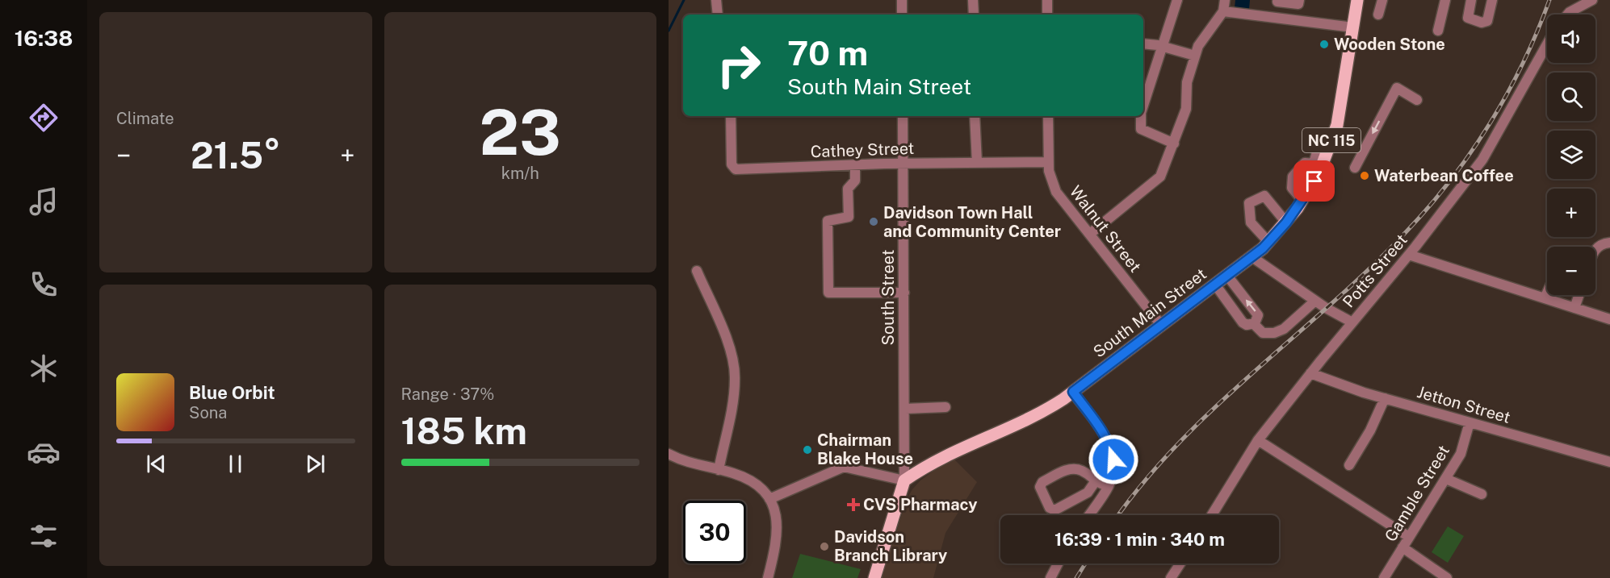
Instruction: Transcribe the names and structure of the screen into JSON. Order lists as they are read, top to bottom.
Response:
{
  "streets": {
    "main road": ["NC 115", "South Main Street"],
    "street": [
      "Cathey Street",
      "Walnut Street",
      "Potts Street",
      "South Street",
      "Jetton Street",
      "Gamble Street"
    ]
  },
  "crossings": [
    ["Cathey Street", "Walnut Street"],
    ["Cathey Street", "South Street"],
    ["Walnut Street", "South Main Street"],
    ["Potts Street", "Jetton Street"],
    ["South Street", "South Main Street"],
    ["Jetton Street", "Gamble Street"]
  ],
  "places": {
    "other": [
      "Wooden Stone",
      "Waterbean Coffee",
      "Davidson Town Hall and Community Center",
      "Chairman Blake House",
      "Davidson Branch Library"
    ],
    "health": ["CVS Pharmacy"]
  },
  "page": {
    "tabs": "16:38",
    "tile": [
      "Climate",
      ["23", "km/h"],
      ["Range · 37%", "185 km"]
    ],
    "map_buttons": ["+", "−"],
    "turn": ["70 m", "South Main Street"],
    "heat": ["−", "21.5°", "+"],
    "song": ["Blue Orbit", "Sona"],
    "limit": "30",
    "trip": "16:39 · 1 min · 340 m"
  }
}
